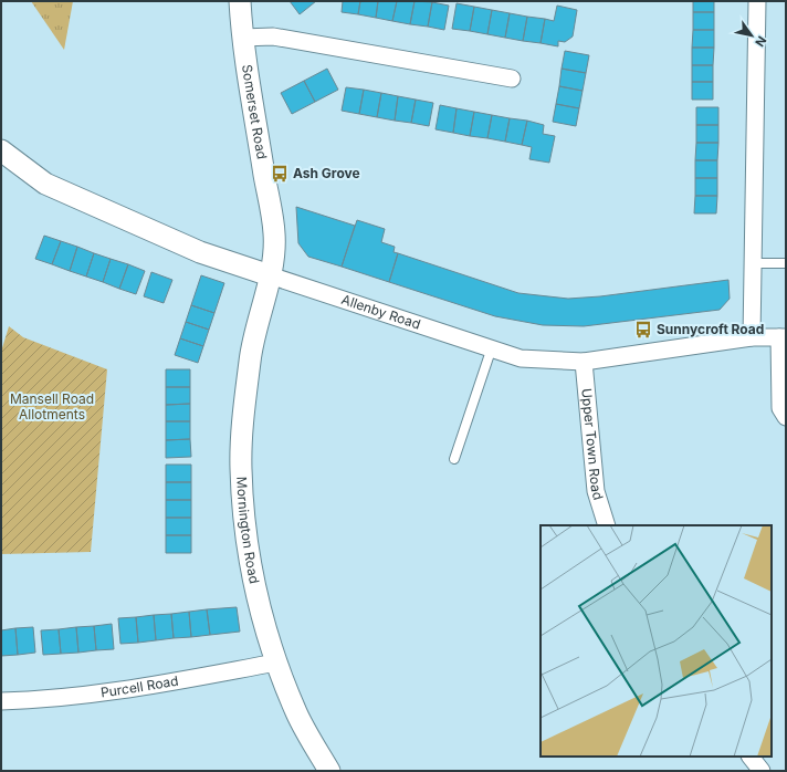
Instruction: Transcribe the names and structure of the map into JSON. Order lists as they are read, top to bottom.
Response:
{
  "streets": {
    "street": [
      "Somerset Road",
      "Allenby Road",
      "Upper Town Road",
      "Mornington Road",
      "Purcell Road"
    ]
  },
  "crossings": [
    ["Somerset Road", "Allenby Road"],
    ["Somerset Road", "Mornington Road"],
    ["Allenby Road", "Upper Town Road"],
    ["Allenby Road", "Mornington Road"],
    ["Mornington Road", "Purcell Road"]
  ],
  "parks": ["Mansell Road Allotments"],
  "places": {
    "bus stop": ["Ash Grove", "Sunnycroft Road"]
  },
  "north": "bottom right"
}
